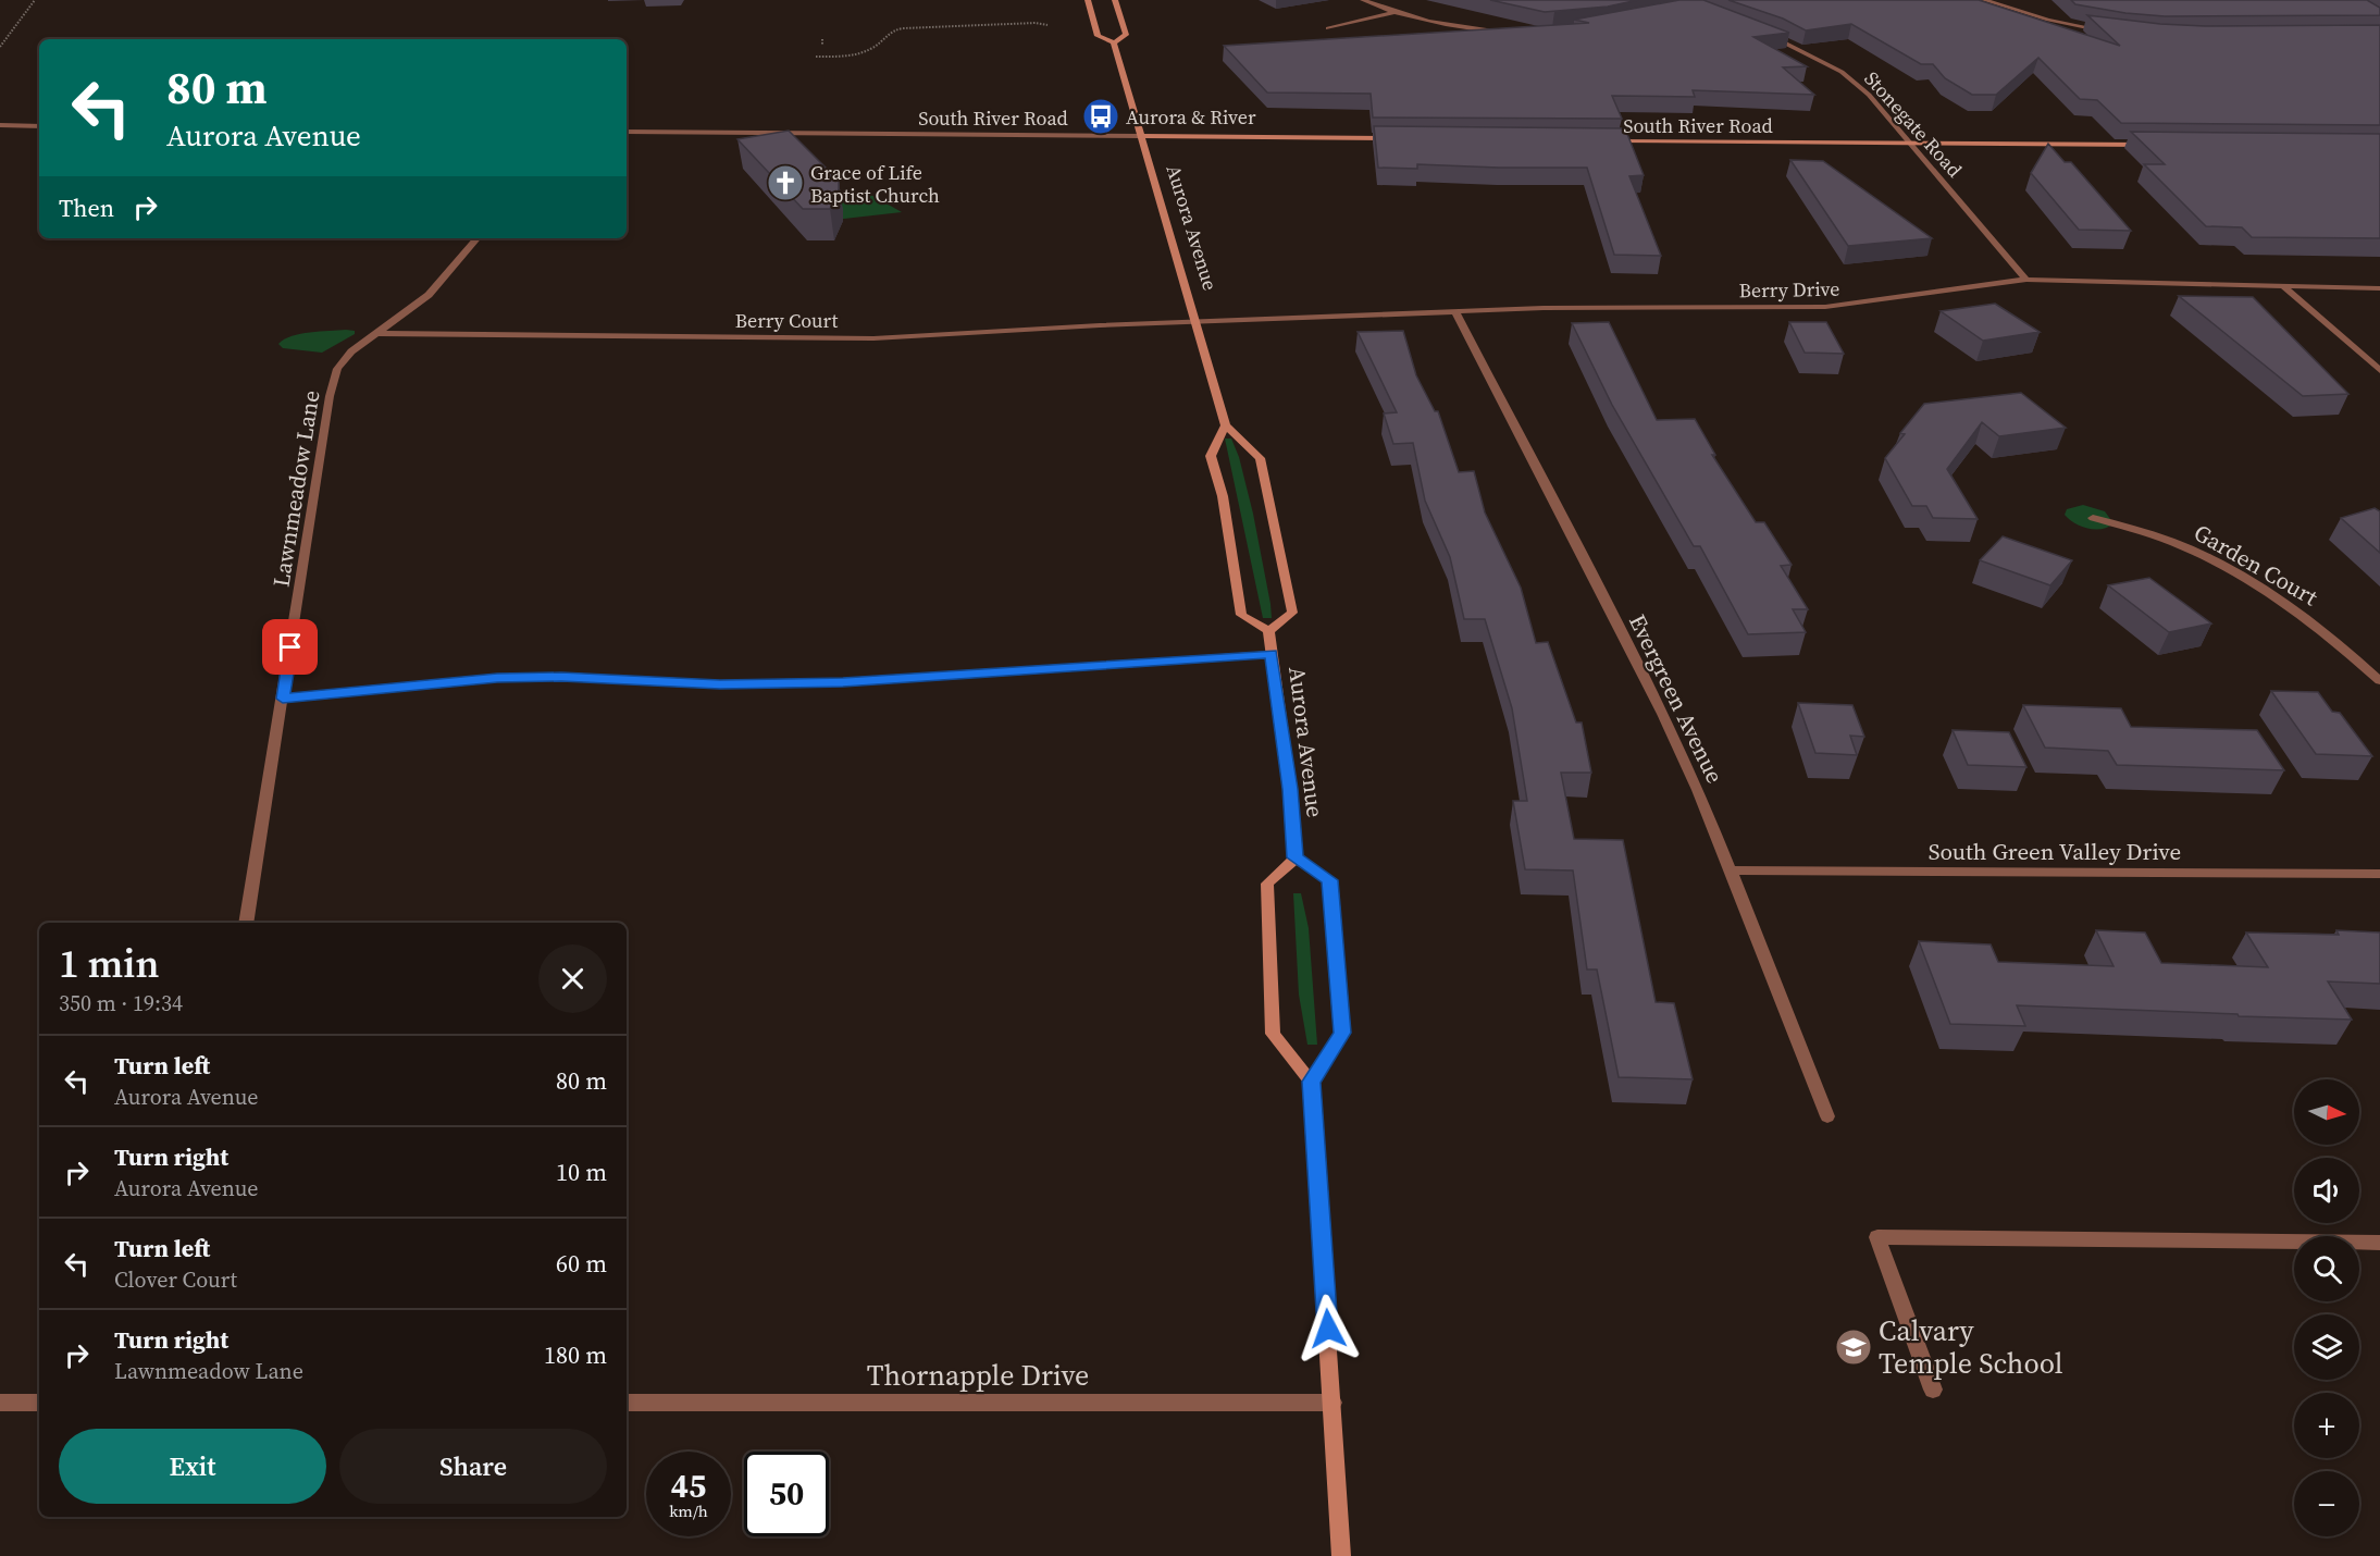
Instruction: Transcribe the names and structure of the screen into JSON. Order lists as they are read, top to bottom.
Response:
{
  "streets": {
    "main road": ["South River Road", "Aurora Avenue"],
    "street": [
      "Stonegate Road",
      "Berry Drive",
      "Berry Court",
      "Lawnmeadow Lane",
      "Garden Court",
      "Evergreen Avenue",
      "South Green Valley Drive",
      "Thornapple Drive"
    ]
  },
  "crossings": [
    ["South River Road", "Stonegate Road"],
    ["South River Road", "Aurora Avenue"],
    ["Stonegate Road", "Berry Drive"],
    ["Aurora Avenue", "Berry Drive"],
    ["Aurora Avenue", "Berry Court"],
    ["Berry Drive", "Berry Court"],
    ["Berry Drive", "Evergreen Avenue"],
    ["Berry Court", "Lawnmeadow Lane"],
    ["Evergreen Avenue", "South Green Valley Drive"]
  ],
  "places": {
    "bus stop": ["Aurora & River"],
    "church": ["Grace of Life Baptist Church"],
    "school or university": ["Calvary Temple School"]
  },
  "north": "right",
  "page": {
    "turn": ["80 m", "Aurora Avenue"],
    "then": "Then",
    "heading": ["1 min", "350 m · 19:34"],
    "list": [
      {
        "name": "Turn left",
        "note": "Aurora Avenue",
        "value": "80 m"
      },
      {
        "name": "Turn right",
        "note": "Aurora Avenue",
        "value": "10 m"
      },
      {
        "name": "Turn left",
        "note": "Clover Court",
        "value": "60 m"
      },
      {
        "name": "Turn right",
        "note": "Lawnmeadow Lane",
        "value": "180 m"
      }
    ],
    "map_buttons": ["+", "−"],
    "buttons": ["Exit", "Share"],
    "speed": "45 km/h",
    "limit": "50"
  }
}
